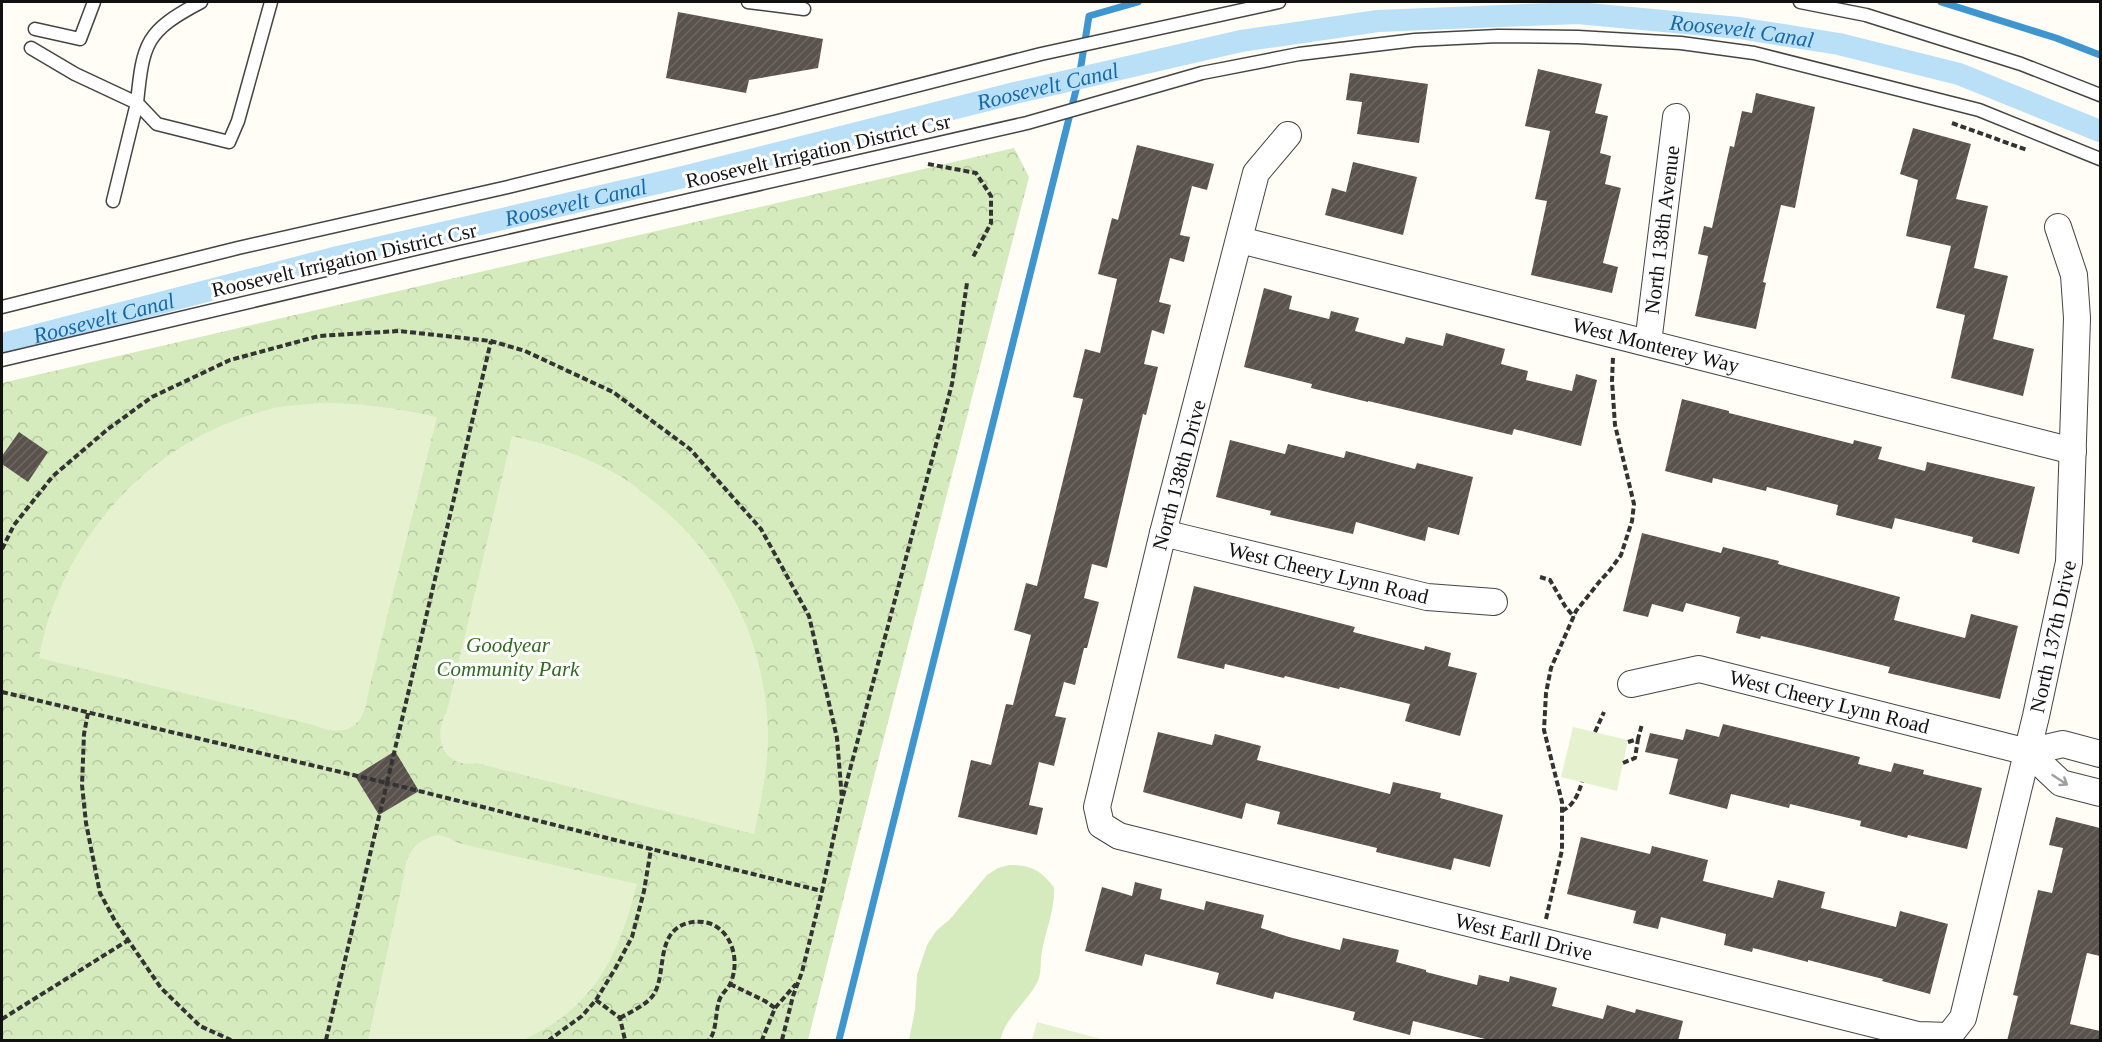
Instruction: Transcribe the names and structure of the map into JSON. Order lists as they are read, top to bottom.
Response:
{
  "streets": {
    "street": [
      "North 138th Avenue",
      "West Monterey Way",
      "North 138th Drive",
      "West Cheery Lynn Road",
      "North 137th Drive",
      "West Earll Drive"
    ],
    "lane": ["Roosevelt Irrigation District Csr"]
  },
  "crossings": [
    ["North 138th Avenue", "West Monterey Way"],
    ["West Monterey Way", "North 138th Drive"],
    ["West Monterey Way", "North 137th Drive"],
    ["North 138th Drive", "West Cheery Lynn Road"],
    ["North 138th Drive", "West Earll Drive"],
    ["West Cheery Lynn Road", "North 137th Drive"],
    ["North 137th Drive", "West Earll Drive"]
  ],
  "water": ["Roosevelt Canal"],
  "parks": ["Goodyear Community Park"]
}
